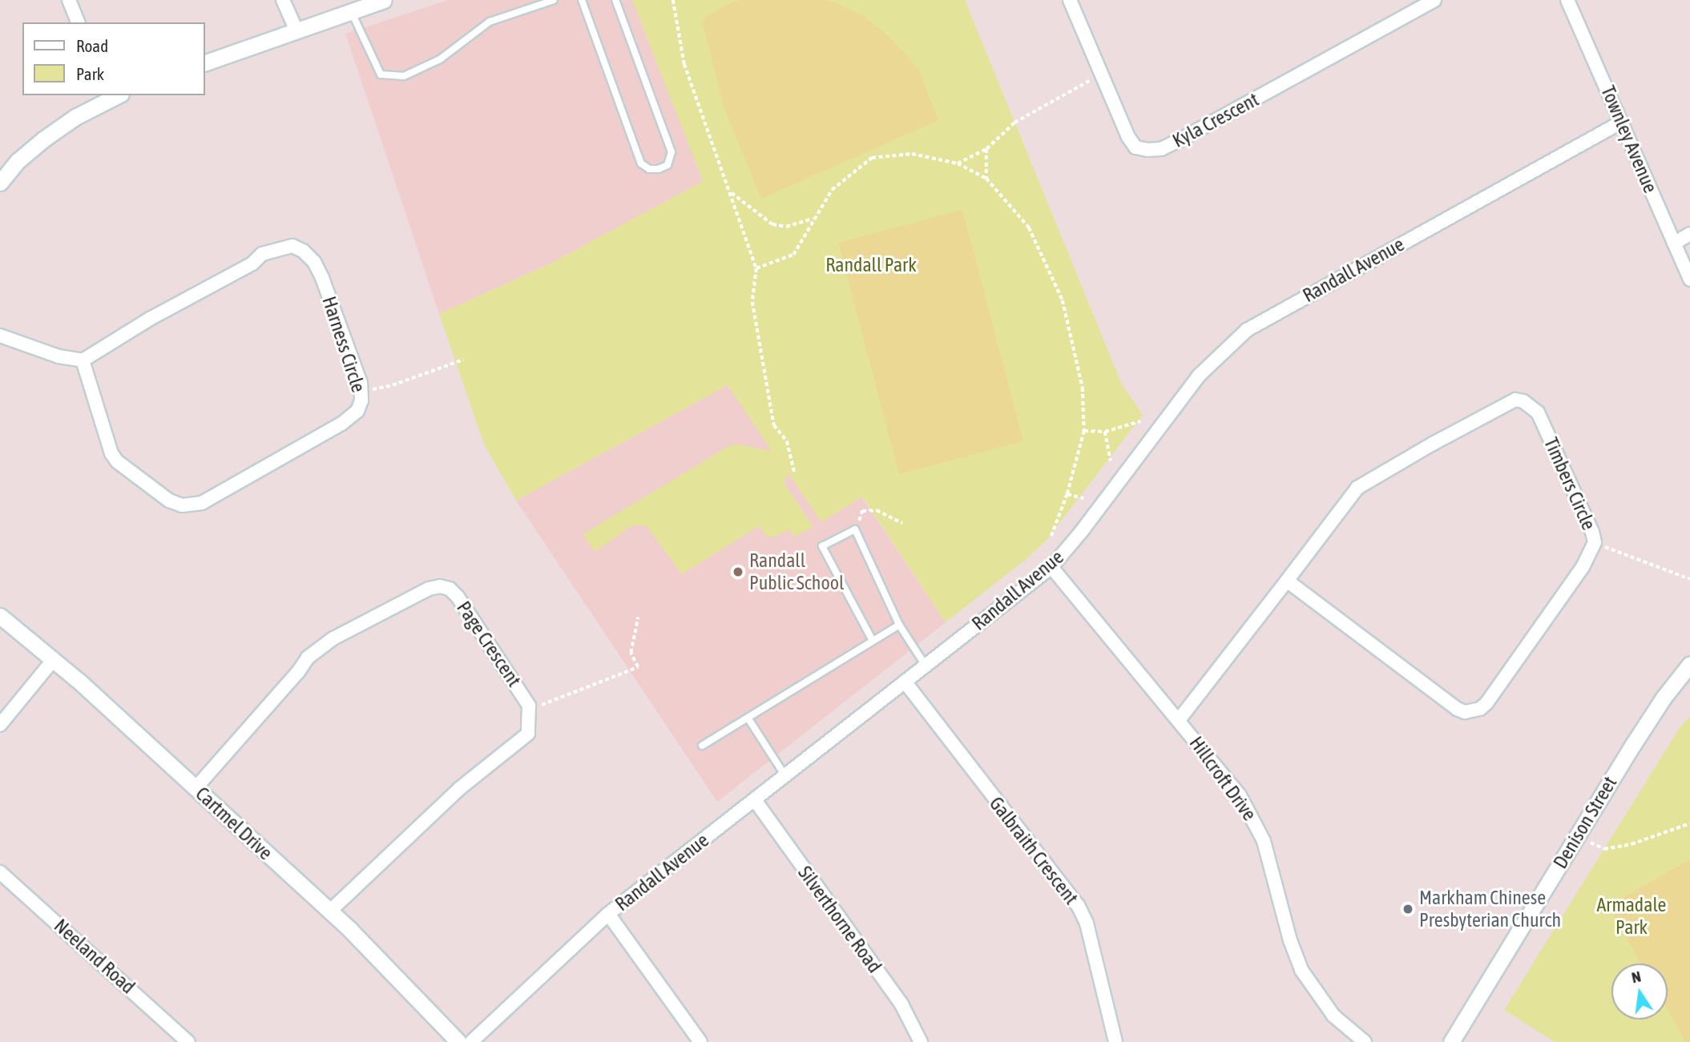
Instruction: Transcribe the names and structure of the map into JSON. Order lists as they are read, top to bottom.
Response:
{
  "streets": {
    "street": [
      "Kyla Crescent",
      "Townley Avenue",
      "Randall Avenue",
      "Harness Circle",
      "Timbers Circle",
      "Page Crescent",
      "Hillcroft Drive",
      "Denison Street",
      "Cartmel Drive",
      "Galbraith Crescent",
      "Silverthorne Road",
      "Neeland Road"
    ]
  },
  "crossings": [
    ["Townley Avenue", "Randall Avenue"],
    ["Randall Avenue", "Hillcroft Drive"],
    ["Randall Avenue", "Galbraith Crescent"],
    ["Randall Avenue", "Silverthorne Road"],
    ["Timbers Circle", "Hillcroft Drive"],
    ["Page Crescent", "Cartmel Drive"]
  ],
  "parks": ["Randall Park", "Armadale Park"],
  "places": ["Randall Public School", "Markham Chinese Presbyterian Church"],
  "legend": ["Road", "Park"],
  "north": "top"
}
